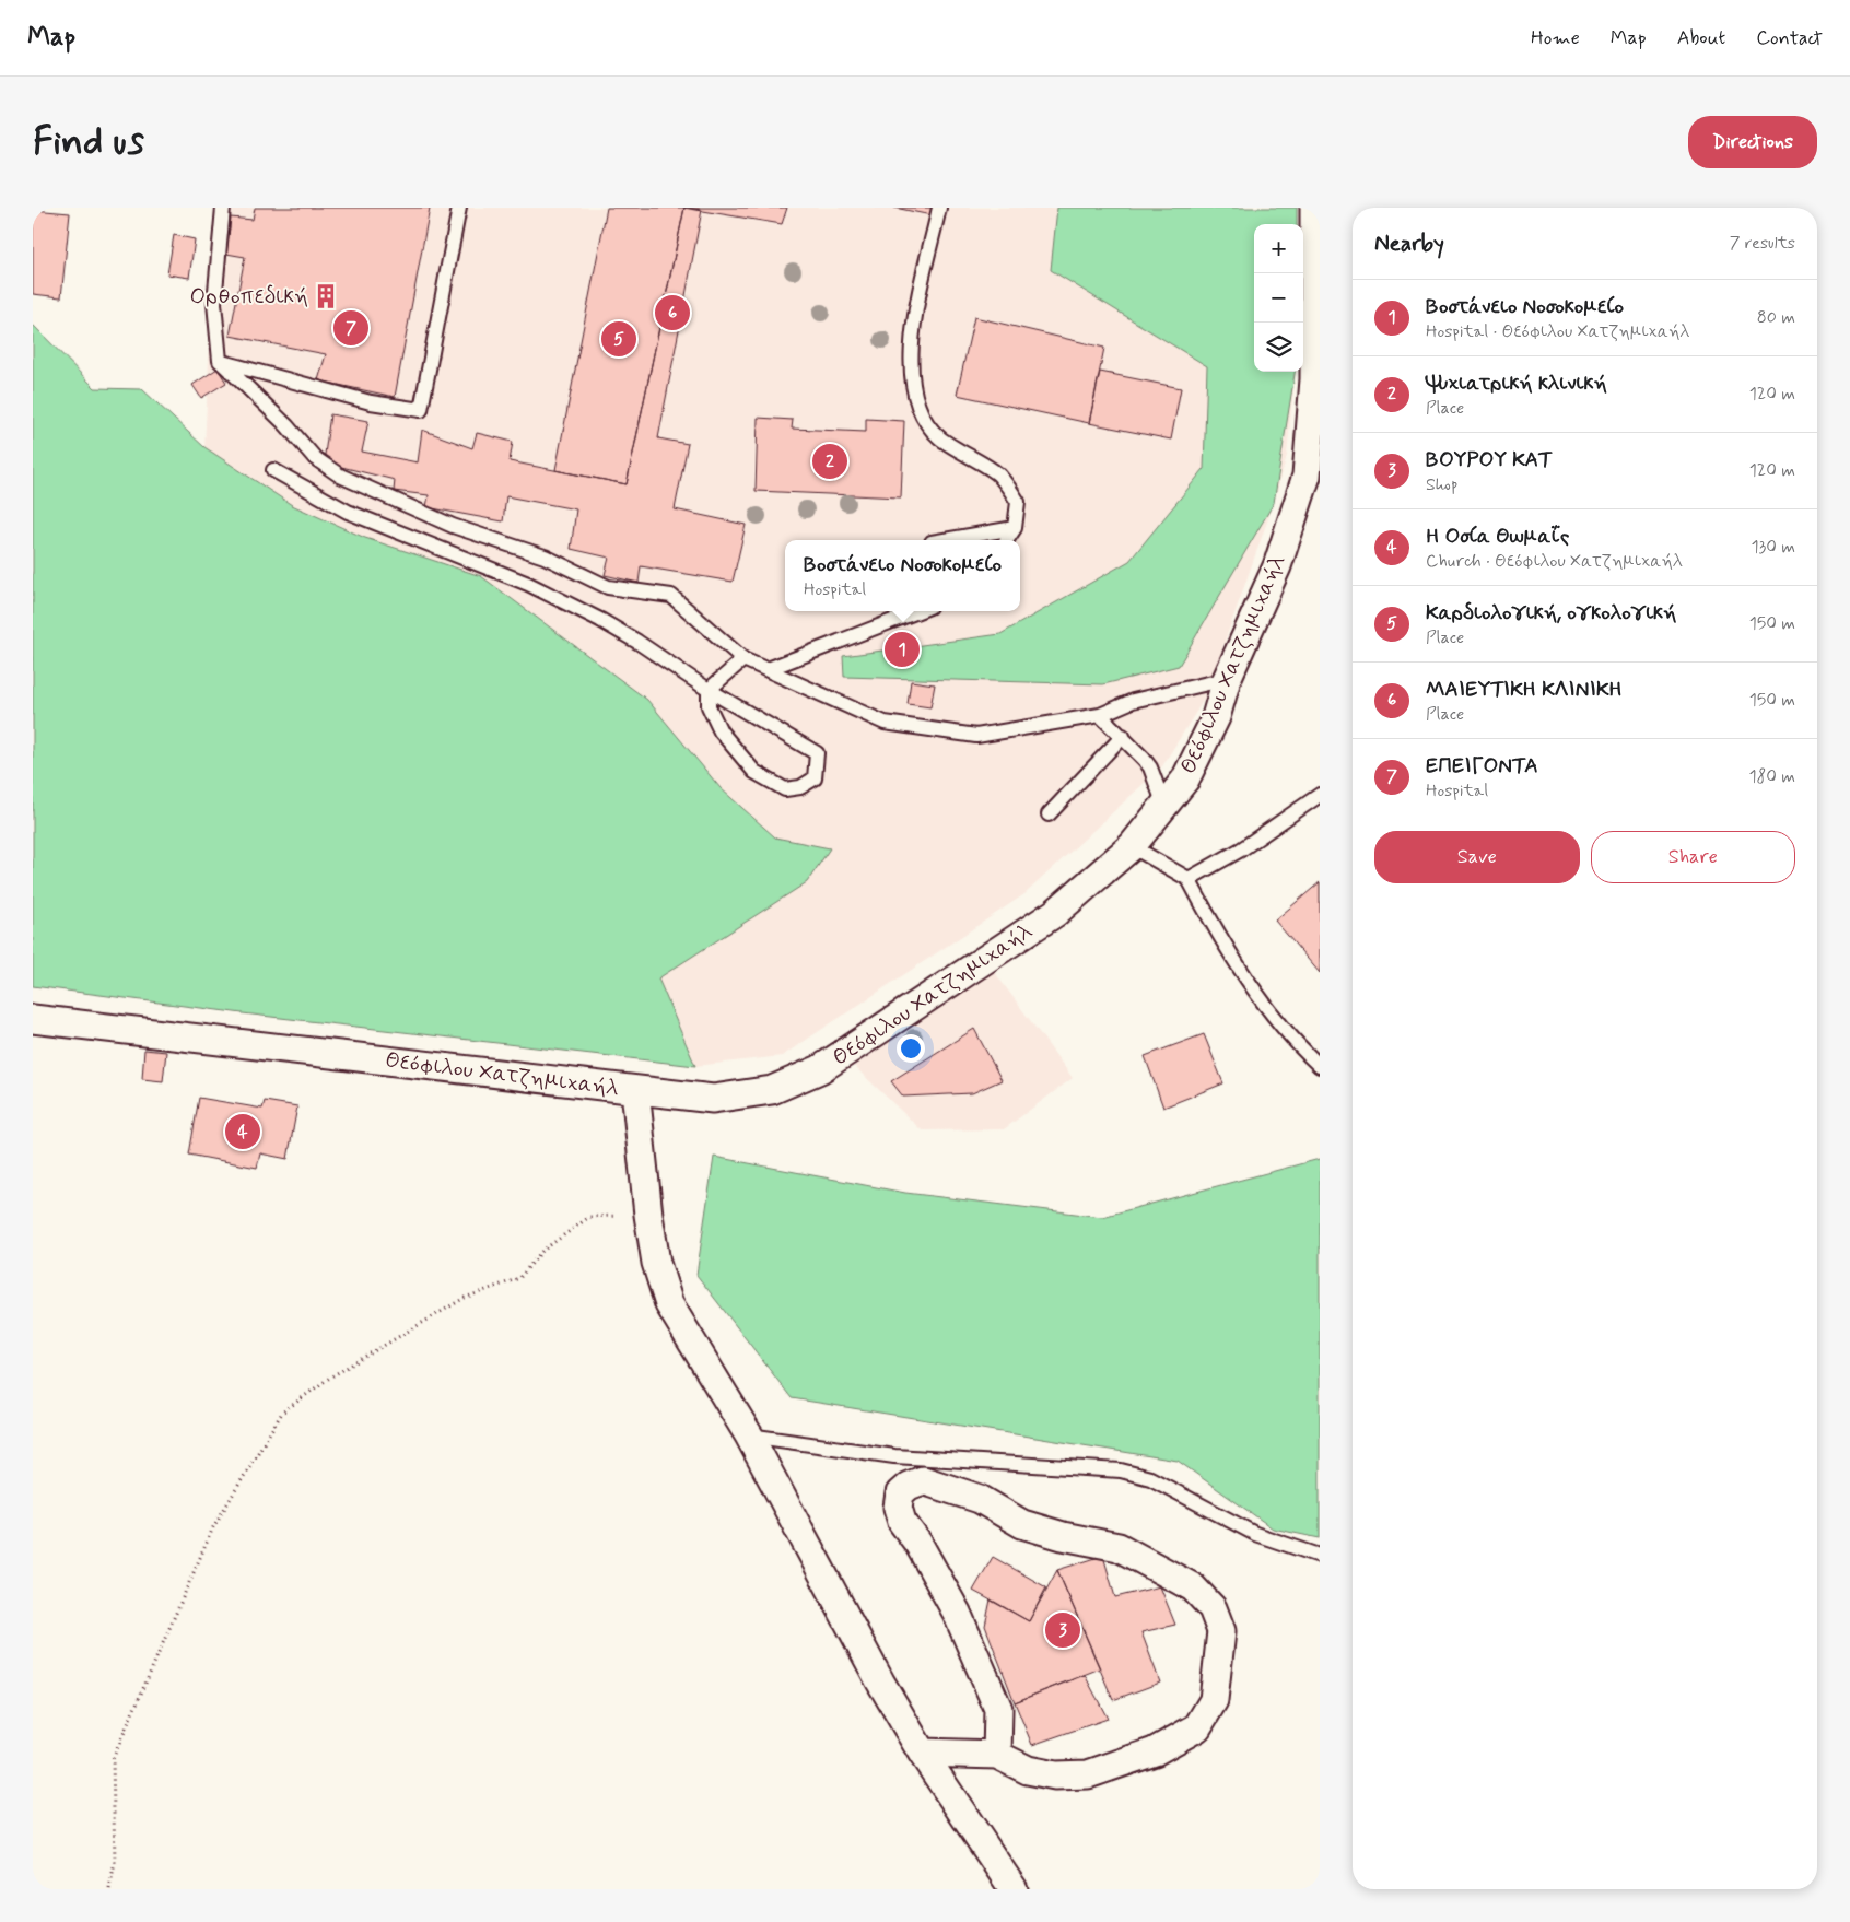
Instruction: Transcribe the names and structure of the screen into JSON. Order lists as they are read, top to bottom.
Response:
{
  "streets": {
    "street": ["Θεόφιλου Χατζημιχαήλ"]
  },
  "places": {
    "building": ["Ορθοπεδική"]
  },
  "page": {
    "header": "Map",
    "nav": [
      "Home",
      "Map",
      "About",
      "Contact"
    ],
    "buttons": [
      "Directions",
      ["Save", "Share"]
    ],
    "title": "Find us",
    "heading": ["Nearby", "7 results"],
    "map_buttons": ["+", "−"],
    "list": [
      {
        "mark": "1",
        "name": "Βοστάνειο Νοσοκομείο",
        "note": "Hospital · Θεόφιλου Χατζημιχαήλ",
        "value": "80 m"
      },
      {
        "mark": "2",
        "name": "Ψυχιατρική κλινική",
        "note": "Place",
        "value": "120 m"
      },
      {
        "mark": "3",
        "name": "ΒΟΥΡΟΥ ΚΑΤ",
        "note": "Shop",
        "value": "120 m"
      },
      {
        "mark": "4",
        "name": "Η Οσία Θωμαΐς",
        "note": "Church · Θεόφιλου Χατζημιχαήλ",
        "value": "130 m"
      },
      {
        "mark": "5",
        "name": "Καρδιολογική, ογκολογική",
        "note": "Place",
        "value": "150 m"
      },
      {
        "mark": "6",
        "name": "ΜΑΙΕΥΤΙΚΗ ΚΛΙΝΙΚΗ",
        "note": "Place",
        "value": "150 m"
      },
      {
        "mark": "7",
        "name": "ΕΠΕΙΓΟΝΤΑ",
        "note": "Hospital",
        "value": "180 m"
      }
    ],
    "pins": [
      "6",
      "7",
      "5",
      "2",
      "1",
      "4",
      "3"
    ],
    "popup": ["Βοστάνειο Νοσοκομείο", "Hospital"]
  }
}
